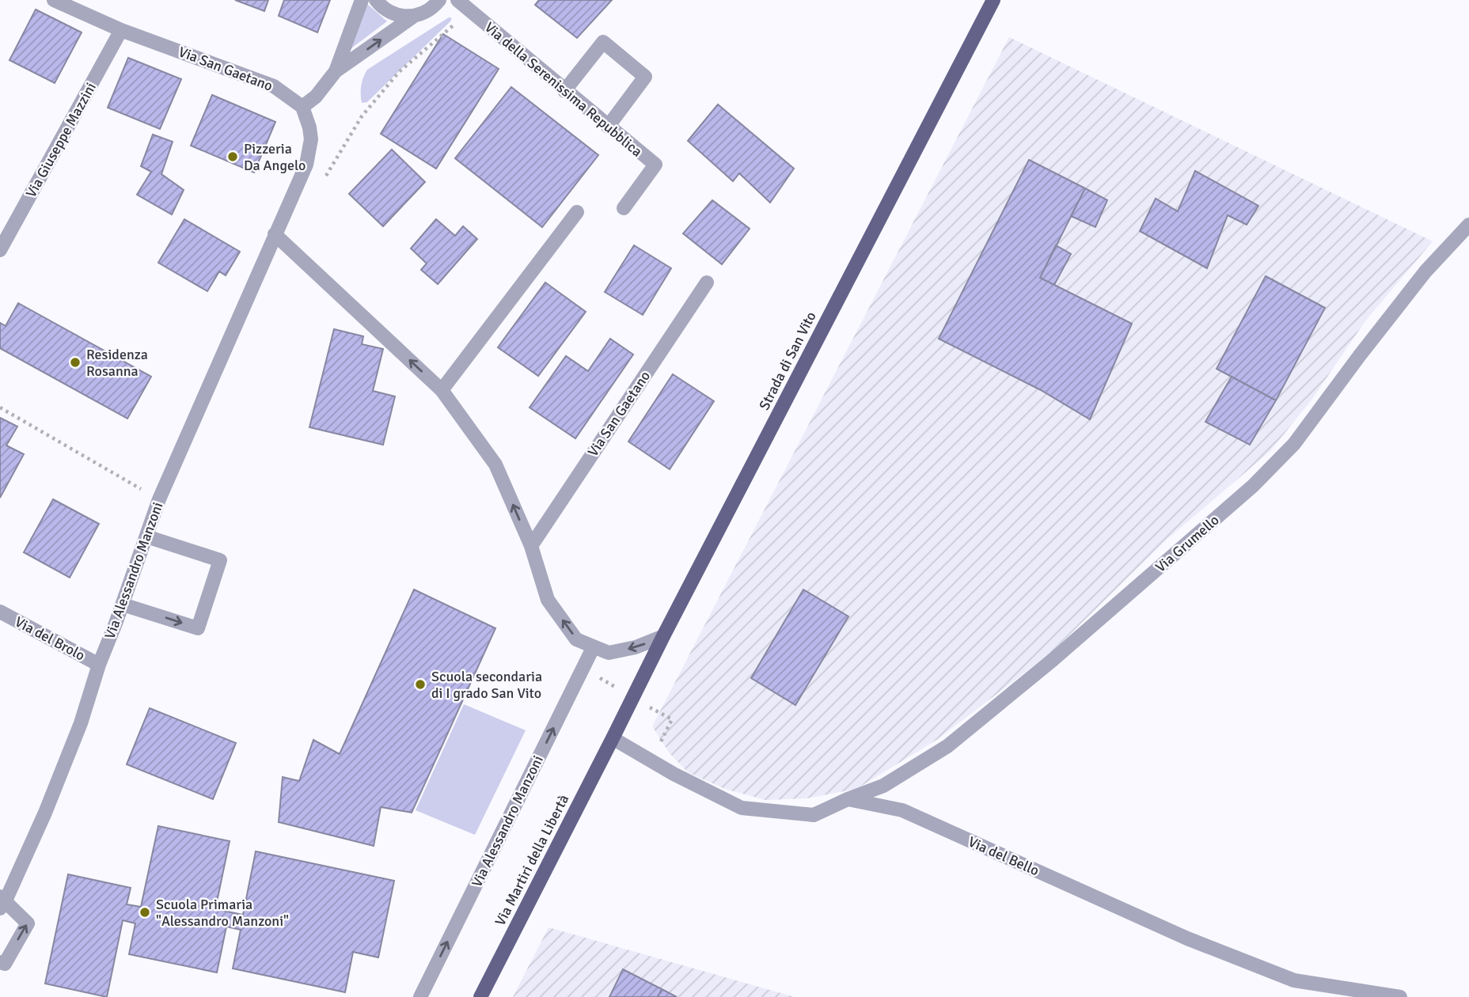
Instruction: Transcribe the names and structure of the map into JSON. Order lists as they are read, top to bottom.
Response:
{
  "streets": {
    "main road": ["Strada di San Vito", "Via Martiri della Libertà"],
    "street": [
      "Via San Gaetano",
      "Via della Serenissima Repubblica",
      "Via Giuseppe Mazzini",
      "Via Grumello",
      "Via Alessandro Manzoni",
      "Via del Brolo",
      "Via del Bello"
    ]
  },
  "crossings": [
    ["Via San Gaetano", "Via Giuseppe Mazzini"],
    ["Strada di San Vito", "Via Martiri della Libertà"],
    ["Via Grumello", "Via del Bello"],
    ["Via Alessandro Manzoni", "Via del Brolo"]
  ],
  "one_way": ["Via Alessandro Manzoni"],
  "places": [
    "Pizzeria Da Angelo",
    "Residenza Rosanna",
    "Scuola secondaria di I grado San Vito",
    "Scuola Primaria \"Alessandro Manzoni\""
  ]
}
